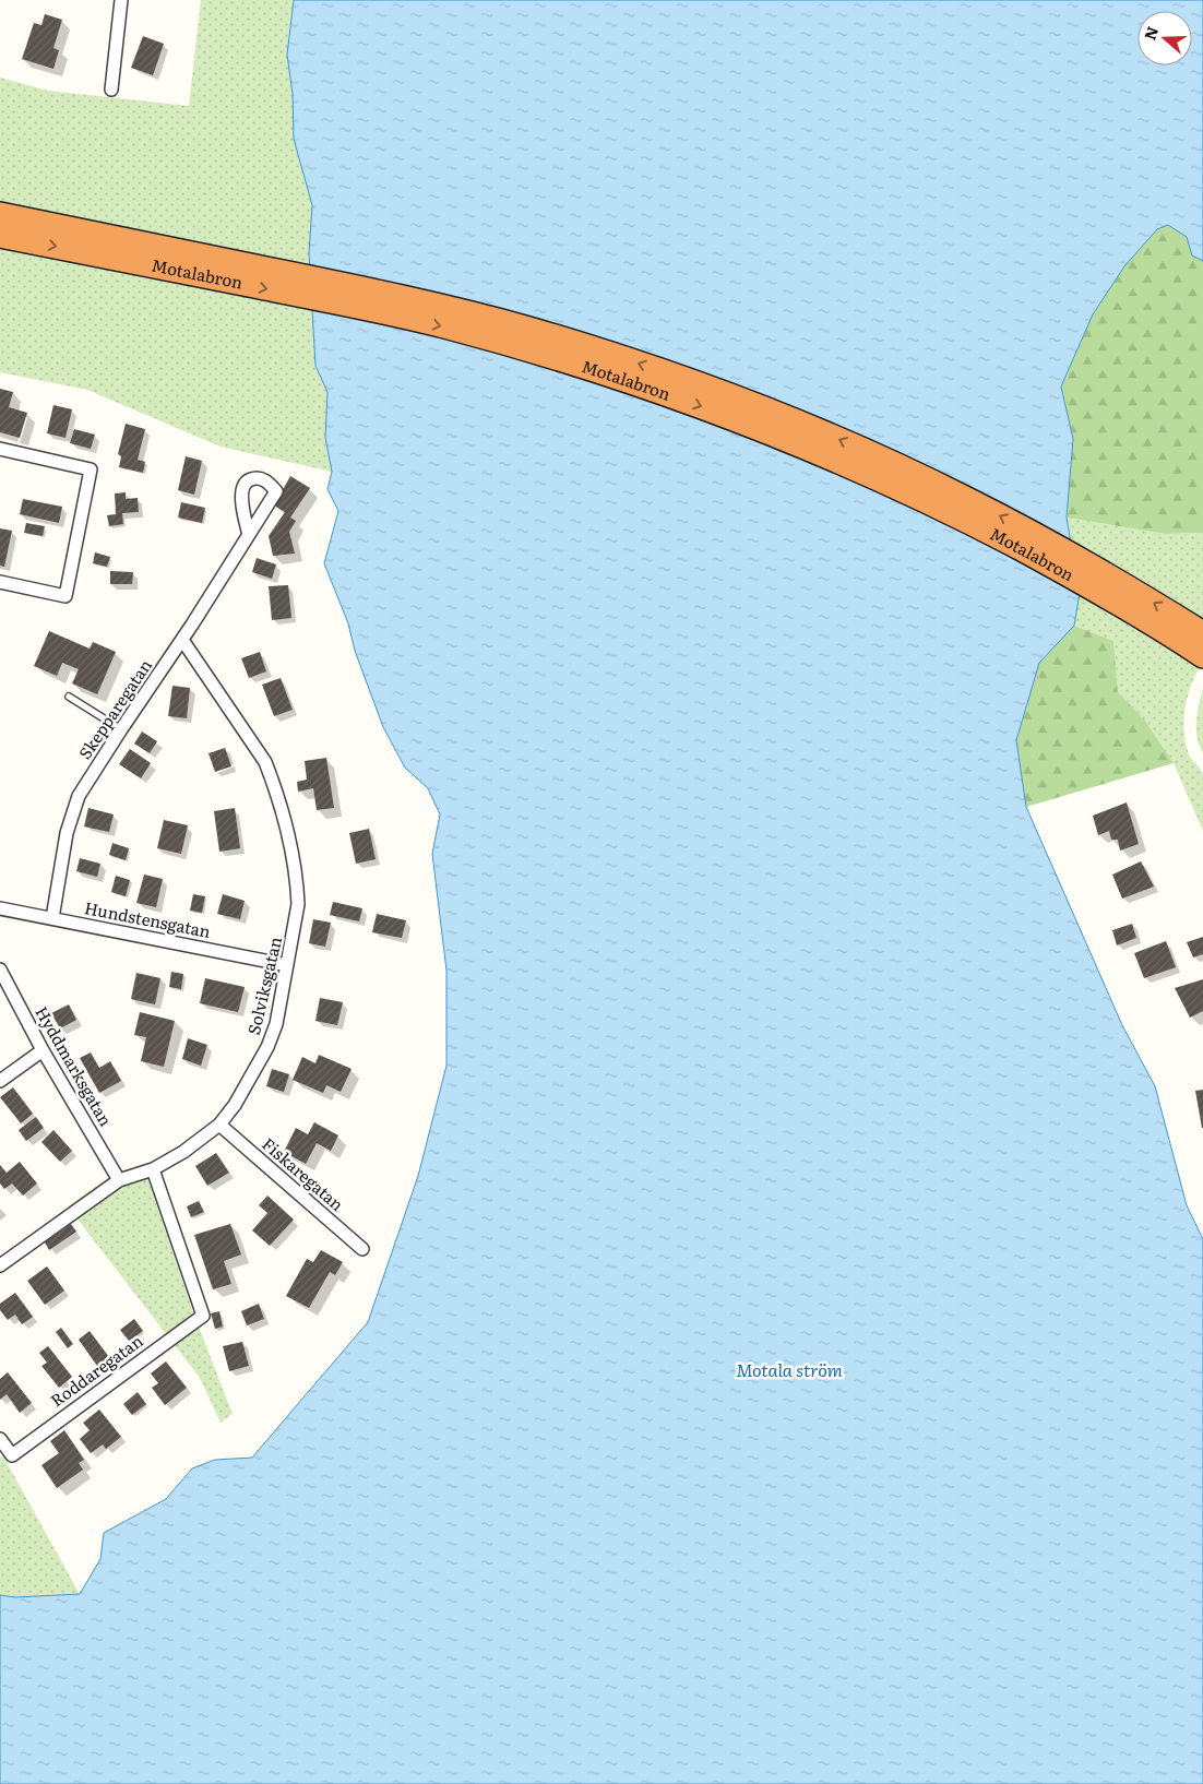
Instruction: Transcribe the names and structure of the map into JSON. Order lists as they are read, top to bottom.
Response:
{
  "streets": {
    "highway": ["Motalabron"],
    "street": [
      "Skepparegatan",
      "Hundstensgatan",
      "Solviksgatan",
      "Hyddmarksgatan",
      "Fiskaregatan",
      "Roddaregatan"
    ]
  },
  "crossings": [
    ["Skepparegatan", "Hundstensgatan"],
    ["Skepparegatan", "Solviksgatan"],
    ["Hundstensgatan", "Solviksgatan"],
    ["Solviksgatan", "Hyddmarksgatan"],
    ["Solviksgatan", "Fiskaregatan"],
    ["Solviksgatan", "Roddaregatan"]
  ],
  "water": ["Motala ström"],
  "north": "left"
}
